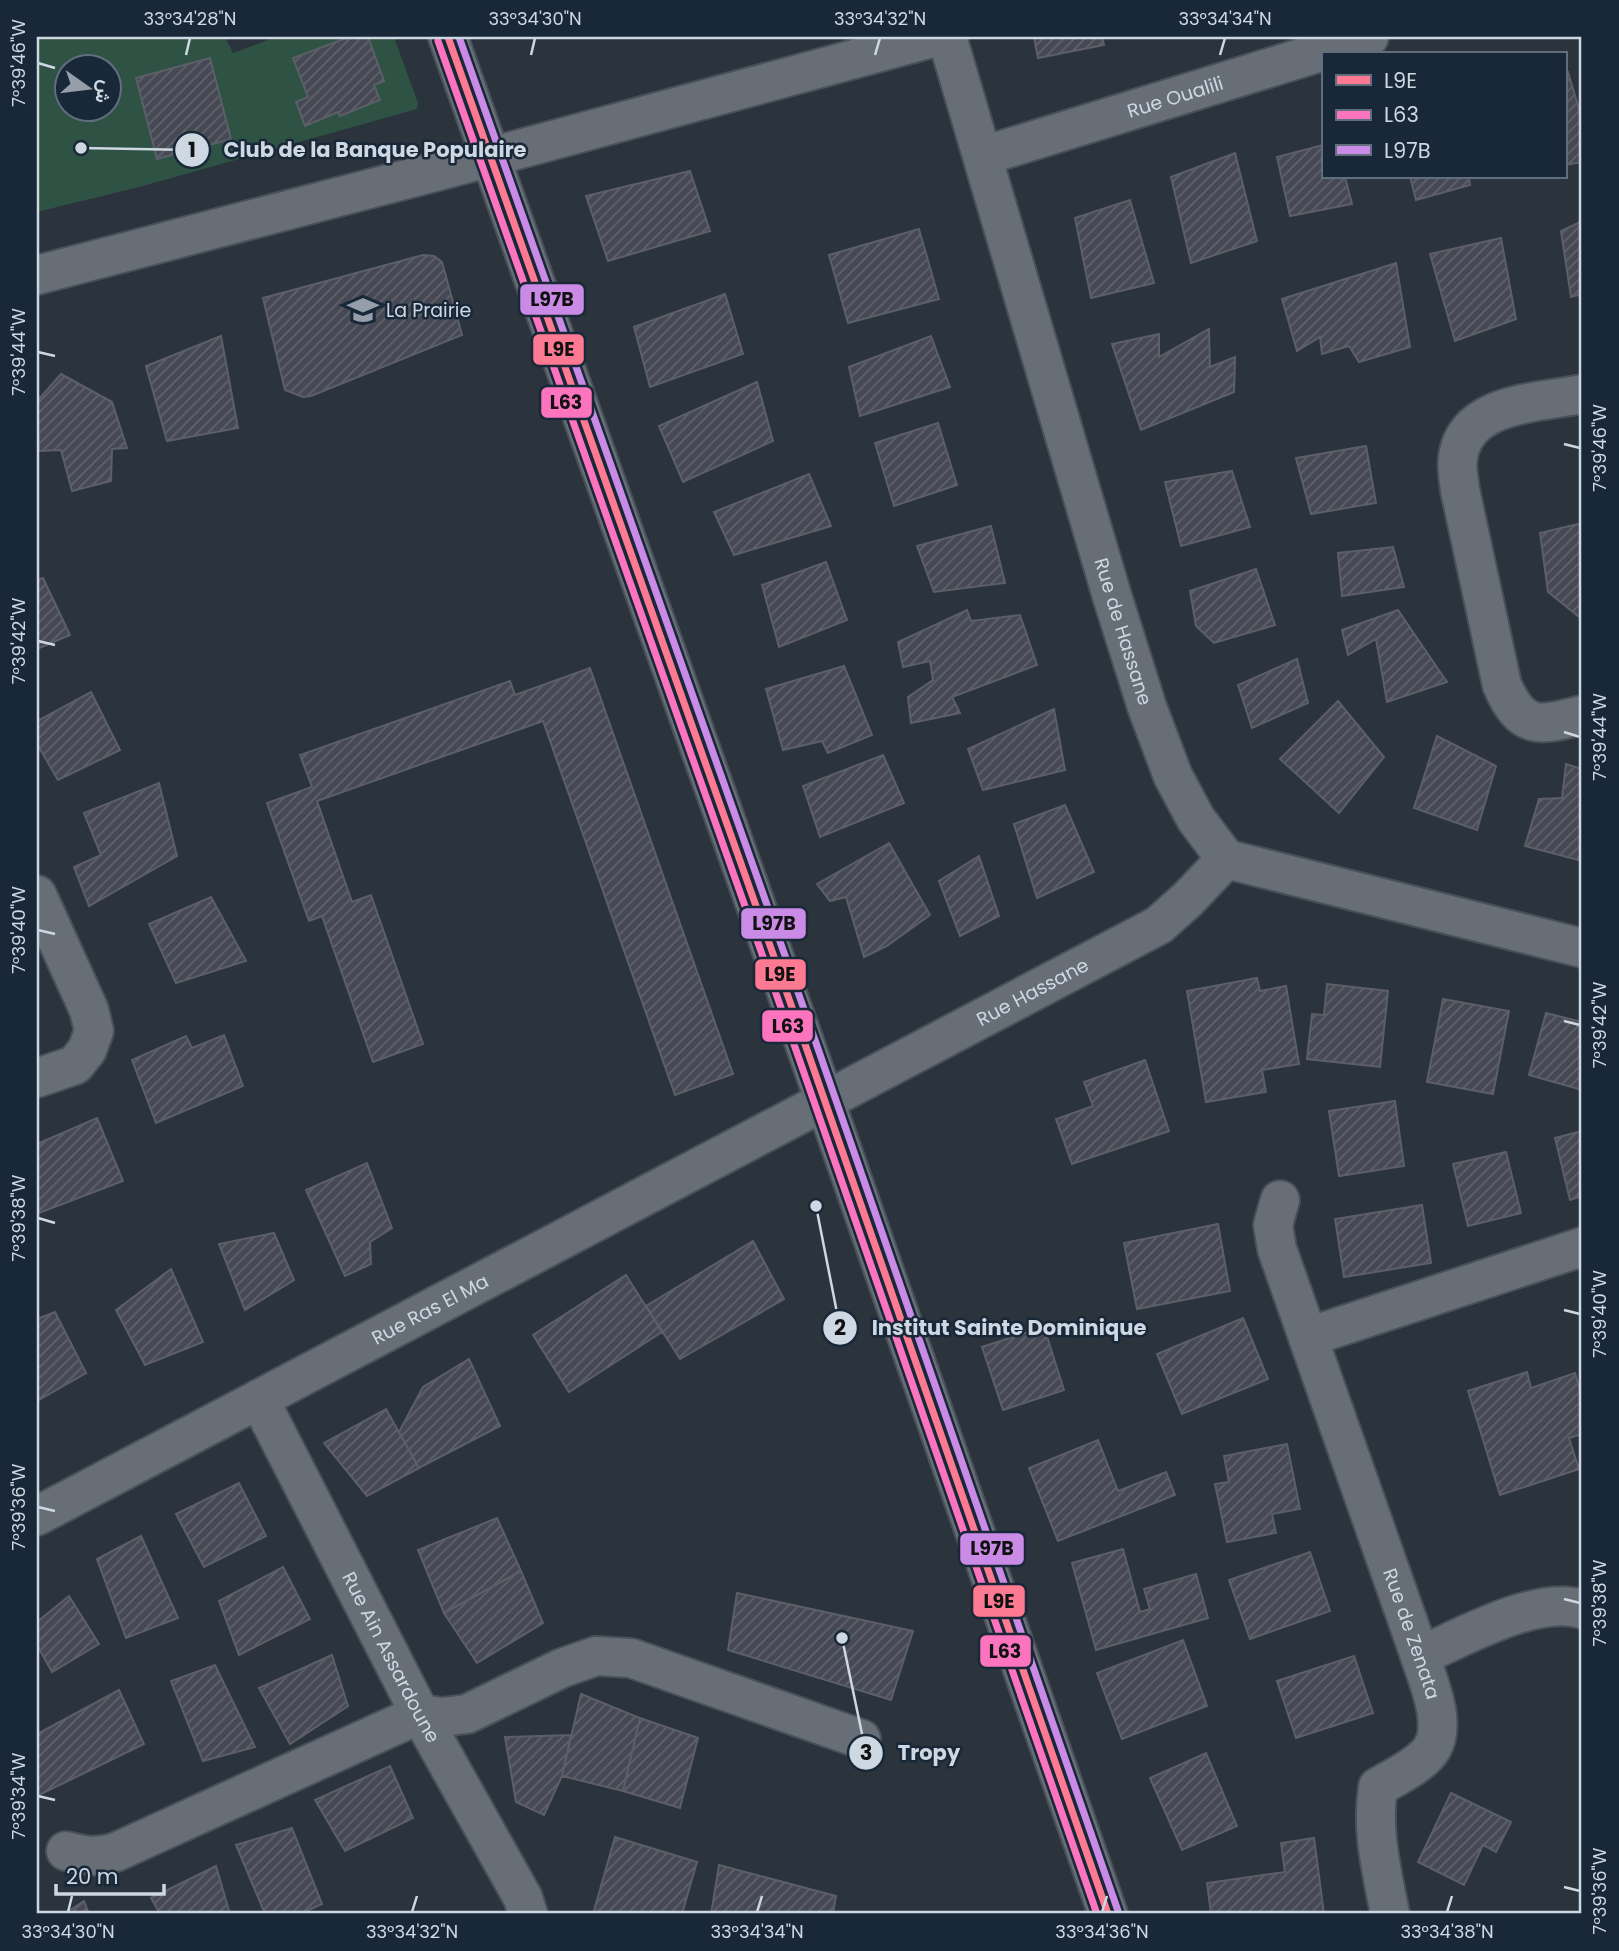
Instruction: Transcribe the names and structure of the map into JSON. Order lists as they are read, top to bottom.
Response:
{
  "streets": {
    "street": [
      "Rue Oualili",
      "Rue de Hassane",
      "Rue Hassane",
      "Rue Ras El Ma",
      "Rue de Zenata",
      "Rue Ain Assardoune"
    ]
  },
  "crossings": [
    ["Rue Oualili", "Rue de Hassane"],
    ["Rue de Hassane", "Rue Hassane"],
    ["Rue Hassane", "Rue Ras El Ma"],
    ["Rue Ras El Ma", "Rue Ain Assardoune"]
  ],
  "places": {
    "other": ["Club de la Banque Populaire", "Institut Sainte Dominique", "Tropy"],
    "school or university": ["La Prairie"]
  },
  "lines": ["transit line L9E", "transit line L97B", "transit line L63"],
  "legend": ["L9E", "L63", "L97B"],
  "scale_bar": "20 m",
  "north": "right",
  "coordinates": [
    "33°34'28\"N",
    "33°34'30\"N",
    "33°34'32\"N",
    "33°34'34\"N",
    "7°39'46\"W",
    "7°39'44\"W",
    "7°39'42\"W",
    "7°39'40\"W",
    "7°39'38\"W",
    "7°39'36\"W",
    "7°39'34\"W",
    "33°34'36\"N",
    "33°34'38\"N"
  ]
}
